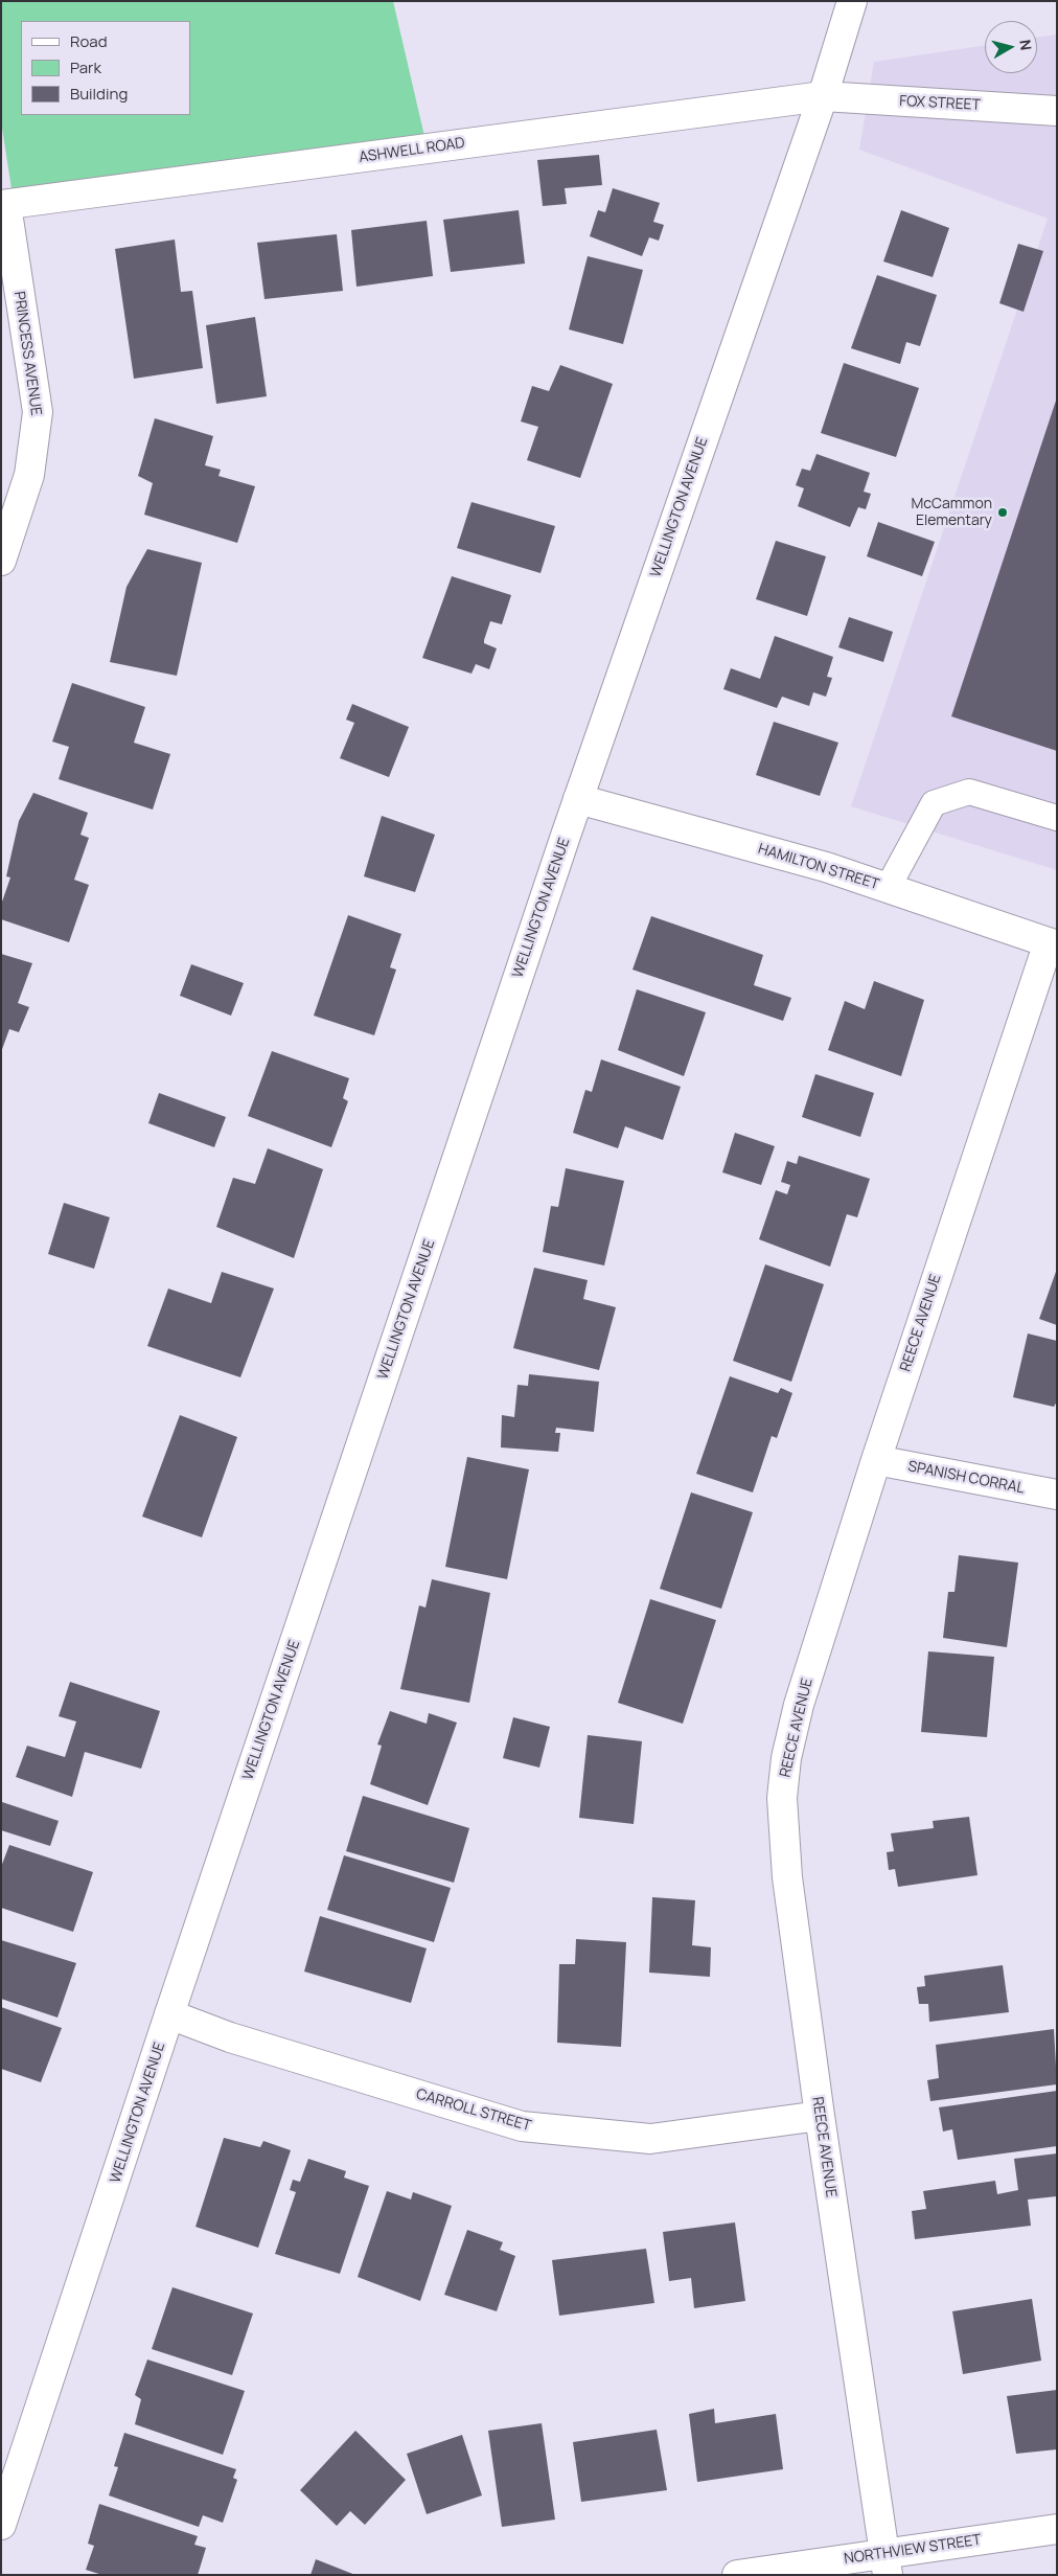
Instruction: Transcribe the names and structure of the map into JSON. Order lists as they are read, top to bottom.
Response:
{
  "streets": {
    "street": [
      "FOX STREET",
      "ASHWELL ROAD",
      "PRINCESS AVENUE",
      "WELLINGTON AVENUE",
      "HAMILTON STREET",
      "REECE AVENUE",
      "SPANISH CORRAL",
      "CARROLL STREET",
      "NORTHVIEW STREET"
    ]
  },
  "crossings": [
    ["FOX STREET", "ASHWELL ROAD"],
    ["FOX STREET", "WELLINGTON AVENUE"],
    ["ASHWELL ROAD", "PRINCESS AVENUE"],
    ["ASHWELL ROAD", "WELLINGTON AVENUE"],
    ["WELLINGTON AVENUE", "HAMILTON STREET"],
    ["WELLINGTON AVENUE", "CARROLL STREET"],
    ["HAMILTON STREET", "REECE AVENUE"],
    ["REECE AVENUE", "SPANISH CORRAL"],
    ["REECE AVENUE", "CARROLL STREET"],
    ["REECE AVENUE", "NORTHVIEW STREET"]
  ],
  "places": ["McCammon Elementary"],
  "legend": ["Road", "Park", "Building"],
  "north": "right"
}
